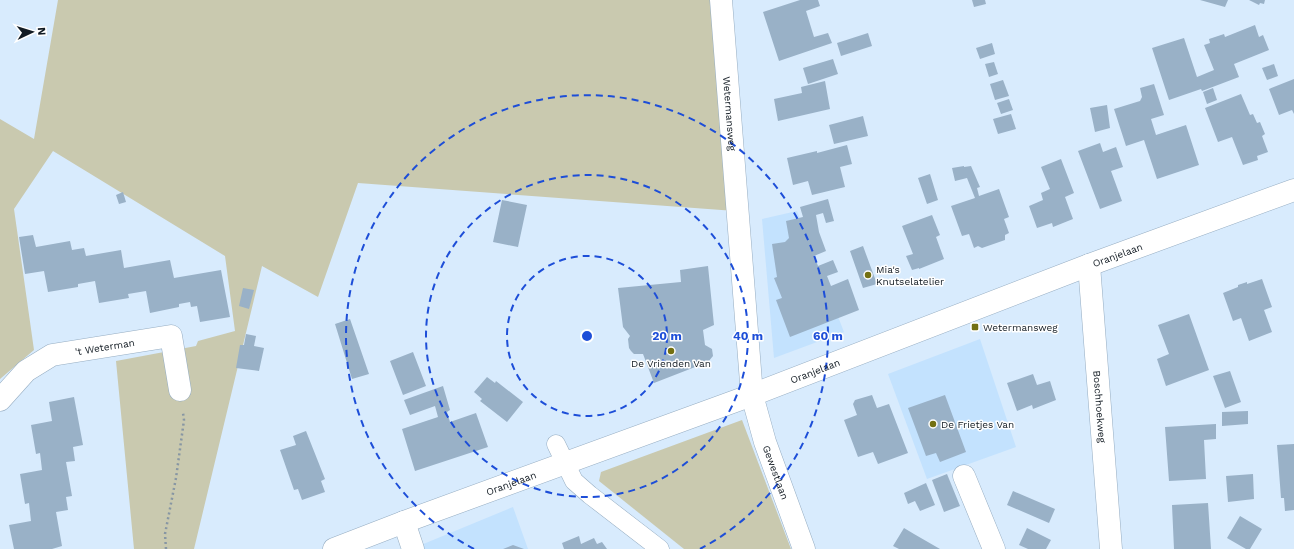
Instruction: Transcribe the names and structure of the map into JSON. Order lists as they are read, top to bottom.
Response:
{
  "streets": {
    "street": [
      "Wetermansweg",
      "Oranjelaan",
      "'t Weterman",
      "Boschhoekweg",
      "Gewestlaan"
    ]
  },
  "crossings": [
    ["Wetermansweg", "Oranjelaan"],
    ["Wetermansweg", "Gewestlaan"],
    ["Oranjelaan", "Boschhoekweg"],
    ["Oranjelaan", "Gewestlaan"]
  ],
  "places": {
    "other": ["Mia's Knutselatelier", "De Vrienden Van", "De Frietjes Van"],
    "transit": ["Wetermansweg"]
  },
  "north": "right",
  "rings": ["20 m", "40 m", "60 m"]
}
